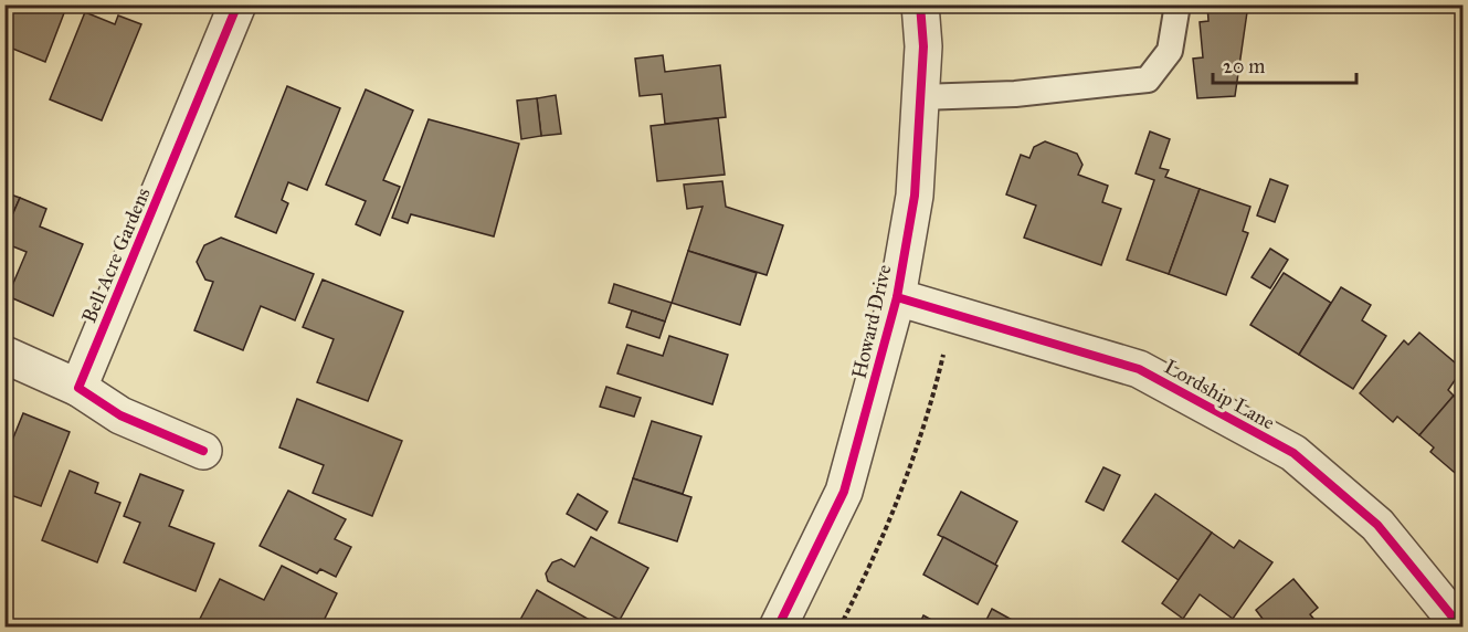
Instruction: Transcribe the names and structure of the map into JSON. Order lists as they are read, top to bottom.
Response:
{
  "streets": {
    "street": ["Bell Acre Gardens", "Howard Drive", "Lordship Lane"]
  },
  "crossings": [
    ["Howard Drive", "Lordship Lane"]
  ],
  "scale_bar": "20 m"
}
